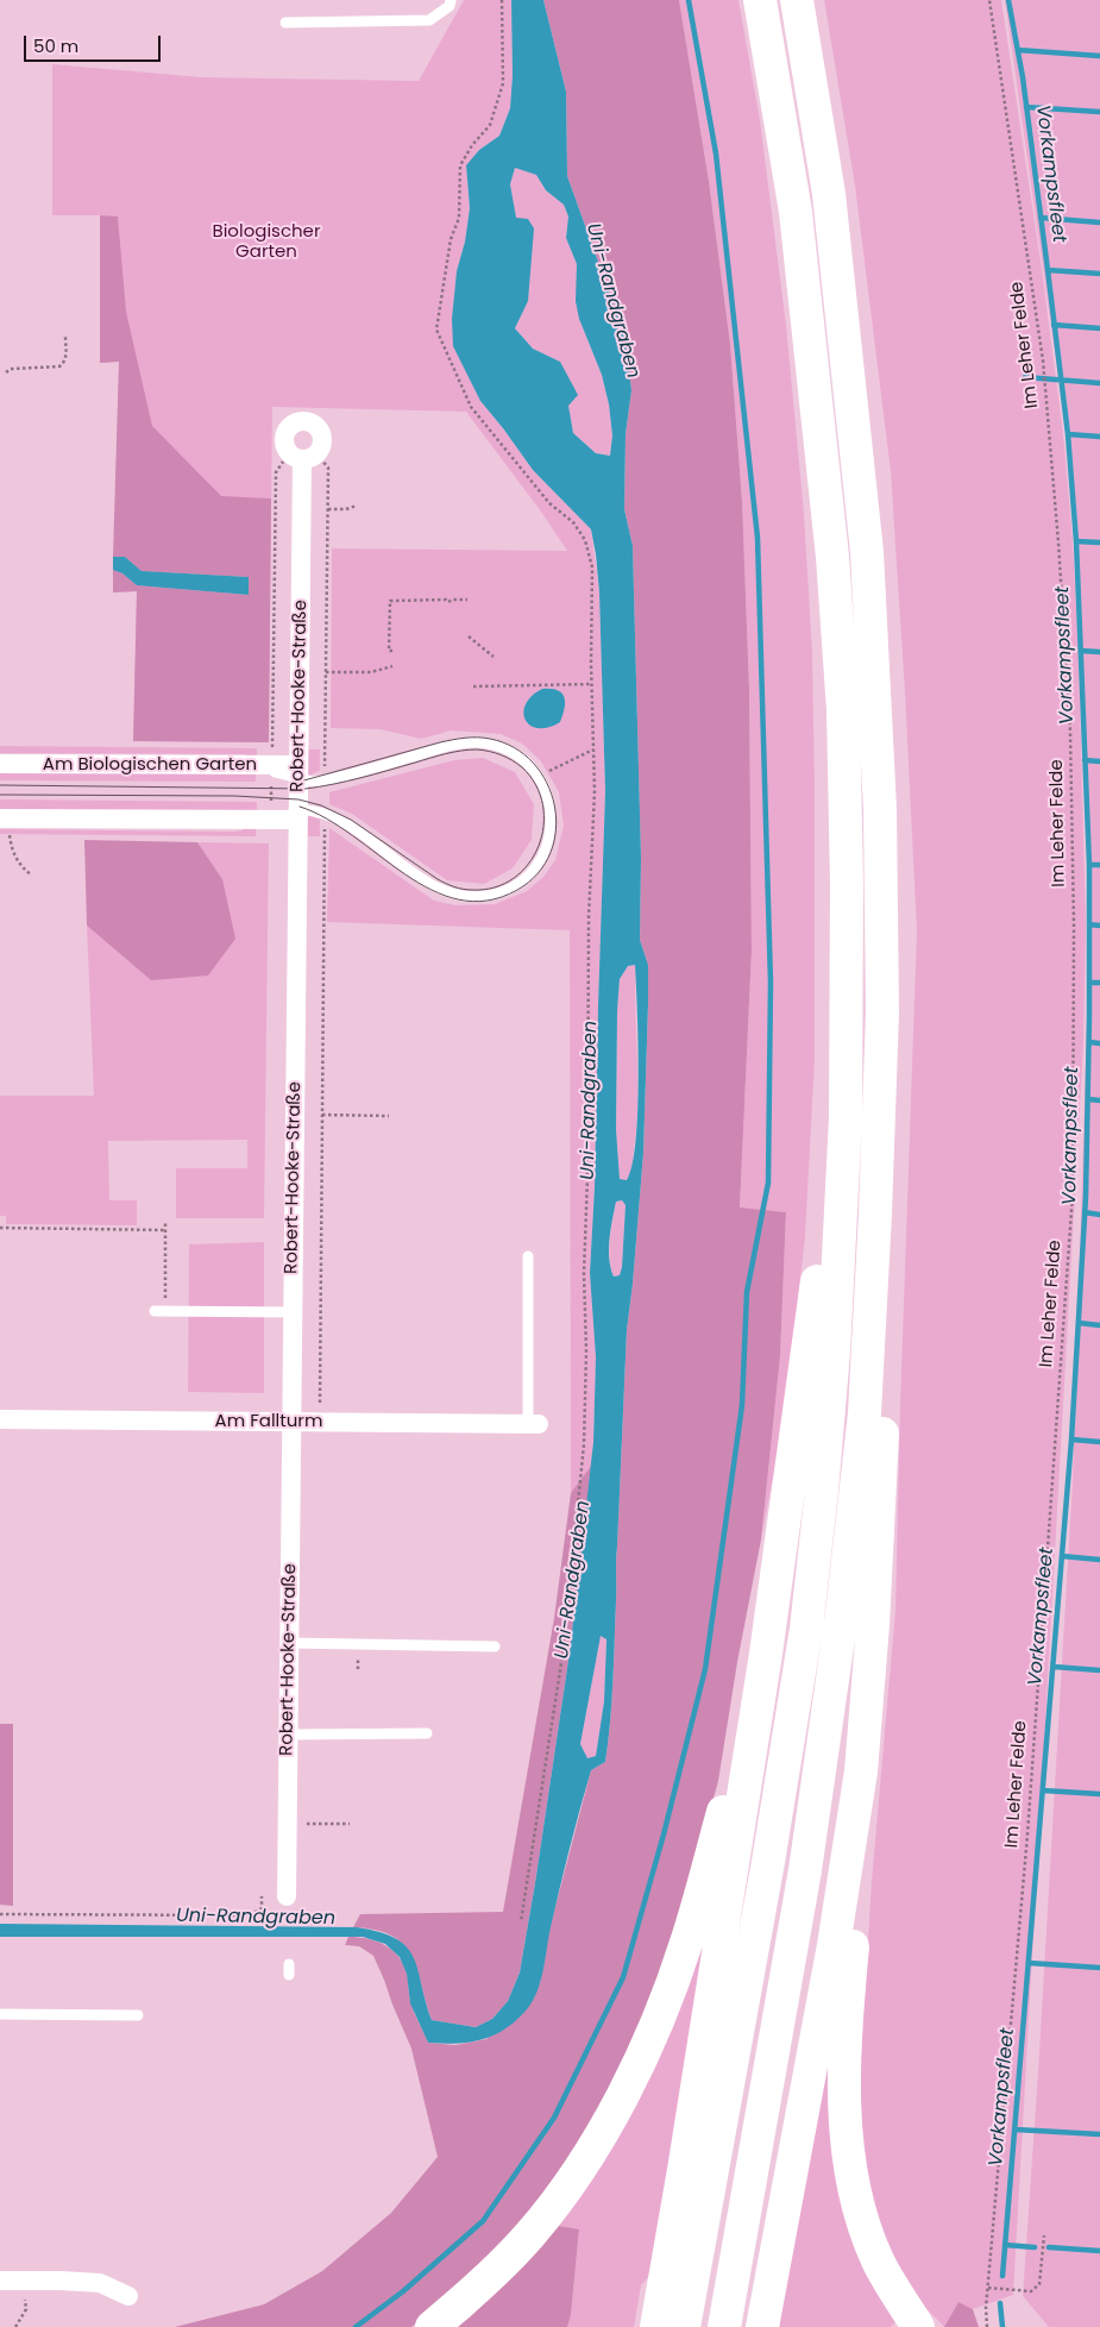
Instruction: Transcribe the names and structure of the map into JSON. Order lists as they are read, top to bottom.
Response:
{
  "streets": {
    "street": ["Robert-Hooke-Straße", "Am Biologischen Garten", "Am Fallturm"],
    "path": ["Im Leher Felde"]
  },
  "crossings": [
    ["Robert-Hooke-Straße", "Am Biologischen Garten"],
    ["Robert-Hooke-Straße", "Am Fallturm"]
  ],
  "water": ["Vorkampsfleet", "Uni-Randgraben"],
  "parks": ["Biologischer Garten"],
  "scale_bar": "50 m"
}
